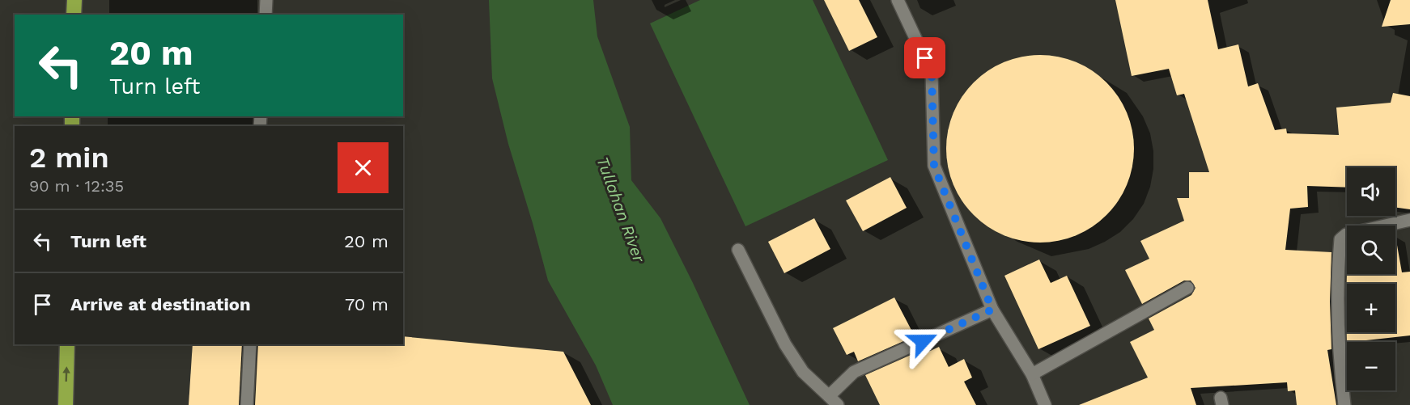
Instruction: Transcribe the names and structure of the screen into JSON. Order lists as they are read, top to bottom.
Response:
{
  "water": ["Tullahan River"],
  "page": {
    "turn": ["20 m", "Turn left"],
    "heading": ["2 min", "90 m · 12:35"],
    "map_buttons": ["+", "−"],
    "list": [
      {
        "name": "Turn left",
        "value": "20 m"
      },
      {
        "name": "Arrive at destination",
        "value": "70 m"
      }
    ]
  }
}
